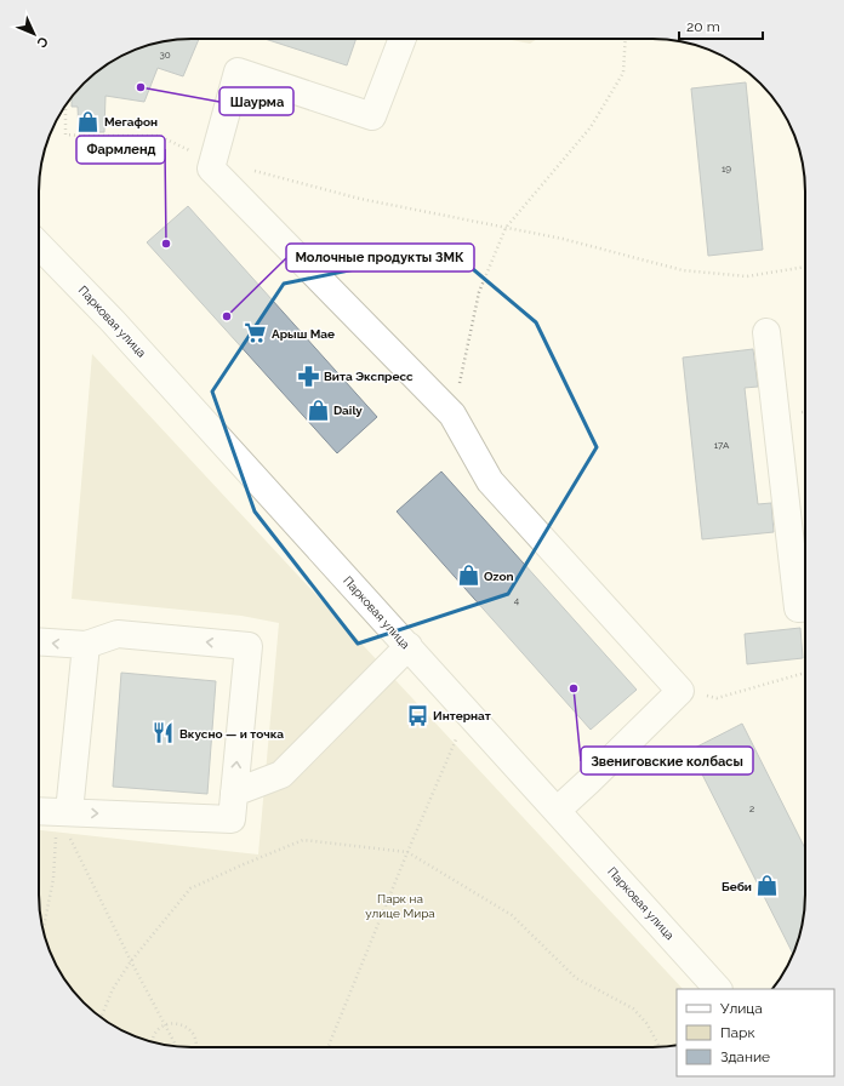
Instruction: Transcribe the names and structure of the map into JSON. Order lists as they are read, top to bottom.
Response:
{
  "streets": {
    "street": ["Парковая улица"]
  },
  "parks": ["Парк на улице Мира"],
  "places": {
    "other": [
      "Шаурма",
      "Фармленд",
      "Молочные продукты ЗМК",
      "Звениговские колбасы"
    ],
    "shop": [
      "Мегафон",
      "Daily",
      "Ozon",
      "Беби"
    ],
    "supermarket": ["Арыш Мае"],
    "pharmacy": ["Вита Экспресс"],
    "bus stop": ["Интернат"],
    "restaurant": ["Вкусно — и точка"]
  },
  "house_numbers": [
    "30",
    "19",
    "17А",
    "4",
    "2"
  ],
  "legend": ["Улица", "Парк", "Здание"],
  "scale_bar": "20 m",
  "north": "bottom right"
}
